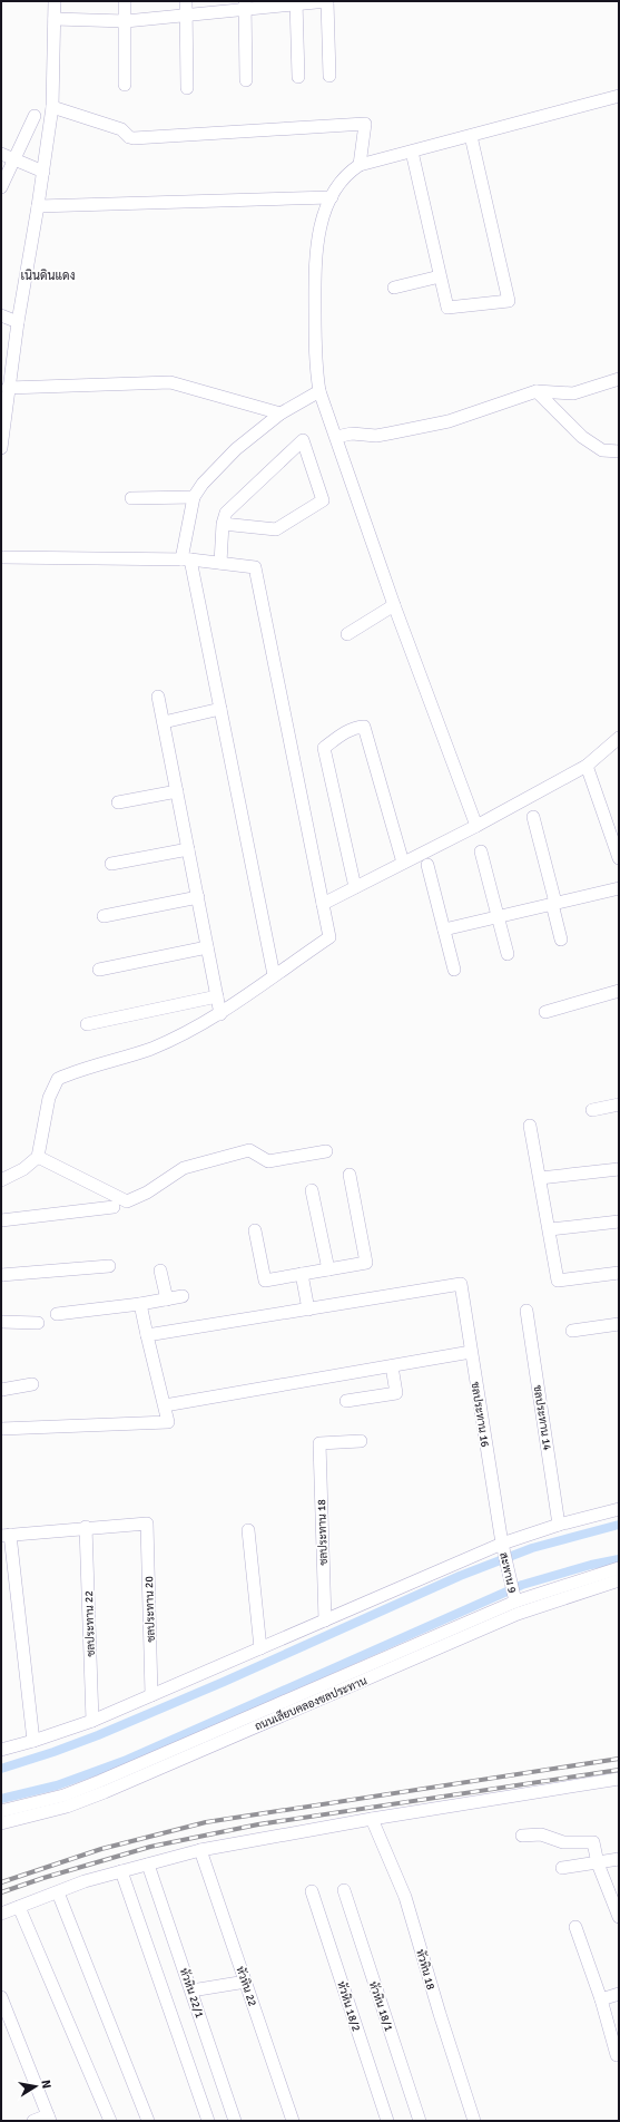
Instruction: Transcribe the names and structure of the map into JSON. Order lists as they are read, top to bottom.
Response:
{
  "streets": {
    "street": [
      "ชลประทาน 16",
      "ชลประทาน 14",
      "ชลประทาน 18",
      "สะพาน 9",
      "ชลประทาน 20",
      "ชลประทาน 22",
      "ถนนเลียบคลองชลประทาน",
      "หัวหิน 18",
      "หัวหิน 22",
      "หัวหิน 22/1",
      "หัวหิน 18/2",
      "หัวหิน 18/1"
    ]
  },
  "crossings": [
    ["ชลประทาน 16", "สะพาน 9"],
    ["สะพาน 9", "ถนนเลียบคลองชลประทาน"],
    ["ชลประทาน 20", "ชลประทาน 22"]
  ],
  "districts": ["เนินดินแดง"],
  "north": "right"
}
